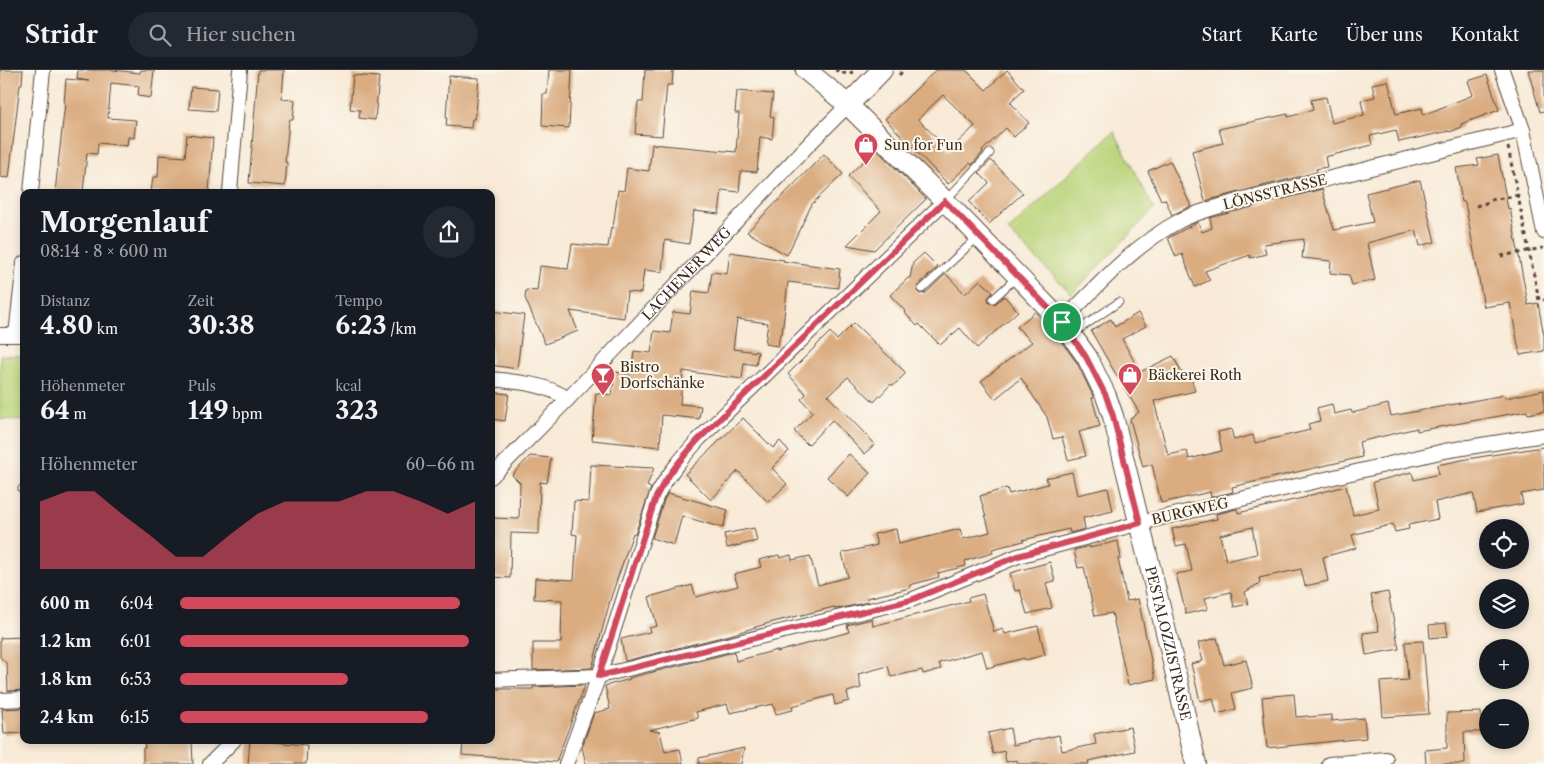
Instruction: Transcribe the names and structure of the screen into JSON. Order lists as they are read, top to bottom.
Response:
{
  "streets": {
    "main road": ["LACHENER WEG", "PESTALOZZISTRASSE"],
    "street": ["LÖNSSTRASSE", "BURGWEG"]
  },
  "crossings": [
    ["LÖNSSTRASSE", "PESTALOZZISTRASSE"],
    ["LACHENER WEG", "PESTALOZZISTRASSE"],
    ["BURGWEG", "PESTALOZZISTRASSE"]
  ],
  "places": {
    "shop": ["Sun for Fun", "Bäckerei Roth"],
    "bar": ["Bistro Dorfschänke"]
  },
  "page": {
    "header": "Stridr",
    "search": "Hier suchen",
    "nav": [
      "Start",
      "Karte",
      "Über uns",
      "Kontakt"
    ],
    "heading": ["Morgenlauf", "08:14 · 8 × 600 m"],
    "stats": [
      ["Distanz", "4.80 km"],
      ["Zeit", "30:38"],
      ["Tempo", "6:23 /km"],
      ["Höhenmeter", "64 m"],
      ["Puls", "149 bpm"],
      ["kcal", "323"]
    ],
    "chart": ["Höhenmeter", "60–66 m"],
    "map_buttons": ["+", "−"],
    "list": [
      {
        "name": "600 m",
        "note": "6:04"
      },
      {
        "name": "1.2 km",
        "note": "6:01"
      },
      {
        "name": "1.8 km",
        "note": "6:53"
      },
      {
        "name": "2.4 km",
        "note": "6:15"
      }
    ]
  }
}
